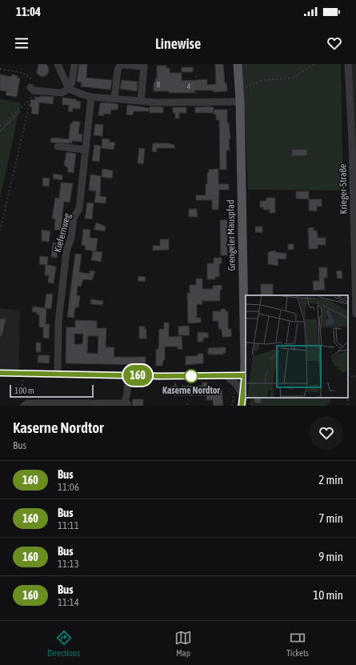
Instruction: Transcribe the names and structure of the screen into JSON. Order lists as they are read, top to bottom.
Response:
{
  "streets": {
    "main road": ["Grengeler Mauspfad"],
    "street": ["Krieger-Straße", "Kiefernweg"]
  },
  "places": ["Kaserne Nordtor"],
  "lines": ["bus line 160"],
  "house_numbers": ["8", "4"],
  "scale_bar": "100 m",
  "page": {
    "status": "11:04",
    "header": "Linewise",
    "on_map": "160",
    "scale": "100 m",
    "heading": ["Kaserne Nordtor", "Bus"],
    "list": [
      {
        "mark": "160",
        "name": "Bus",
        "note": "11:06",
        "value": "2 min"
      },
      {
        "mark": "160",
        "name": "Bus",
        "note": "11:11",
        "value": "7 min"
      },
      {
        "mark": "160",
        "name": "Bus",
        "note": "11:13",
        "value": "9 min"
      },
      {
        "mark": "160",
        "name": "Bus",
        "note": "11:14",
        "value": "10 min"
      }
    ],
    "tabs": ["Directions", "Map", "Tickets"]
  }
}
